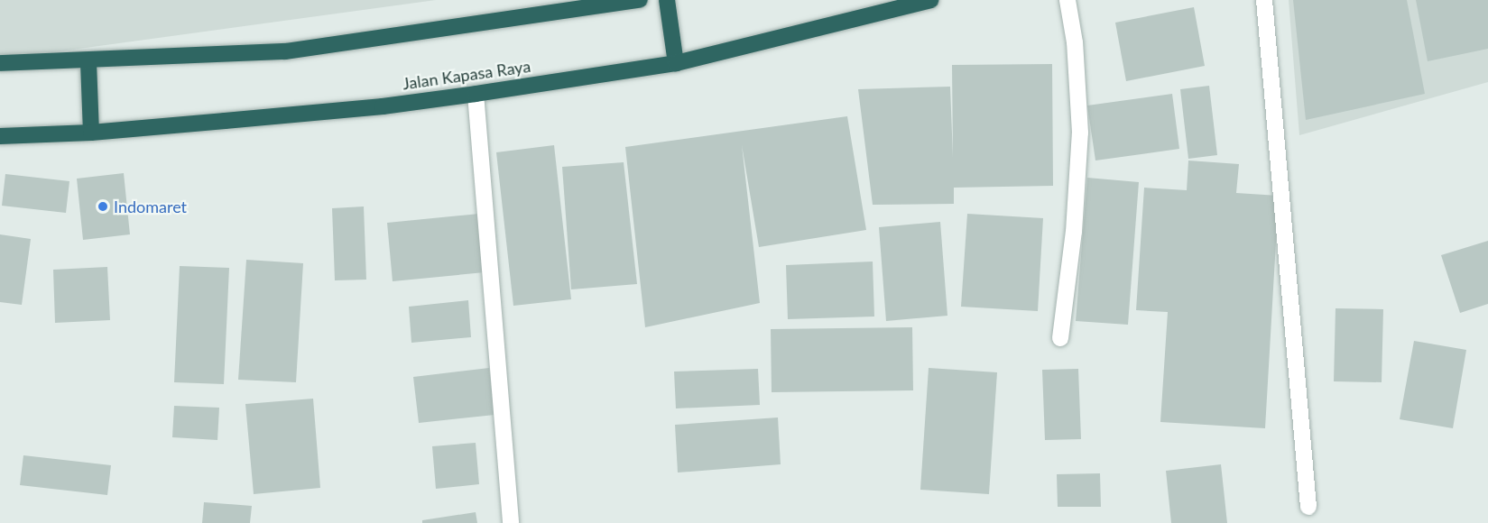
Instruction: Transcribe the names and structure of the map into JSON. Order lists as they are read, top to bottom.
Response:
{
  "streets": {
    "highway": ["Jalan Kapasa Raya"]
  },
  "places": ["Indomaret"]
}
